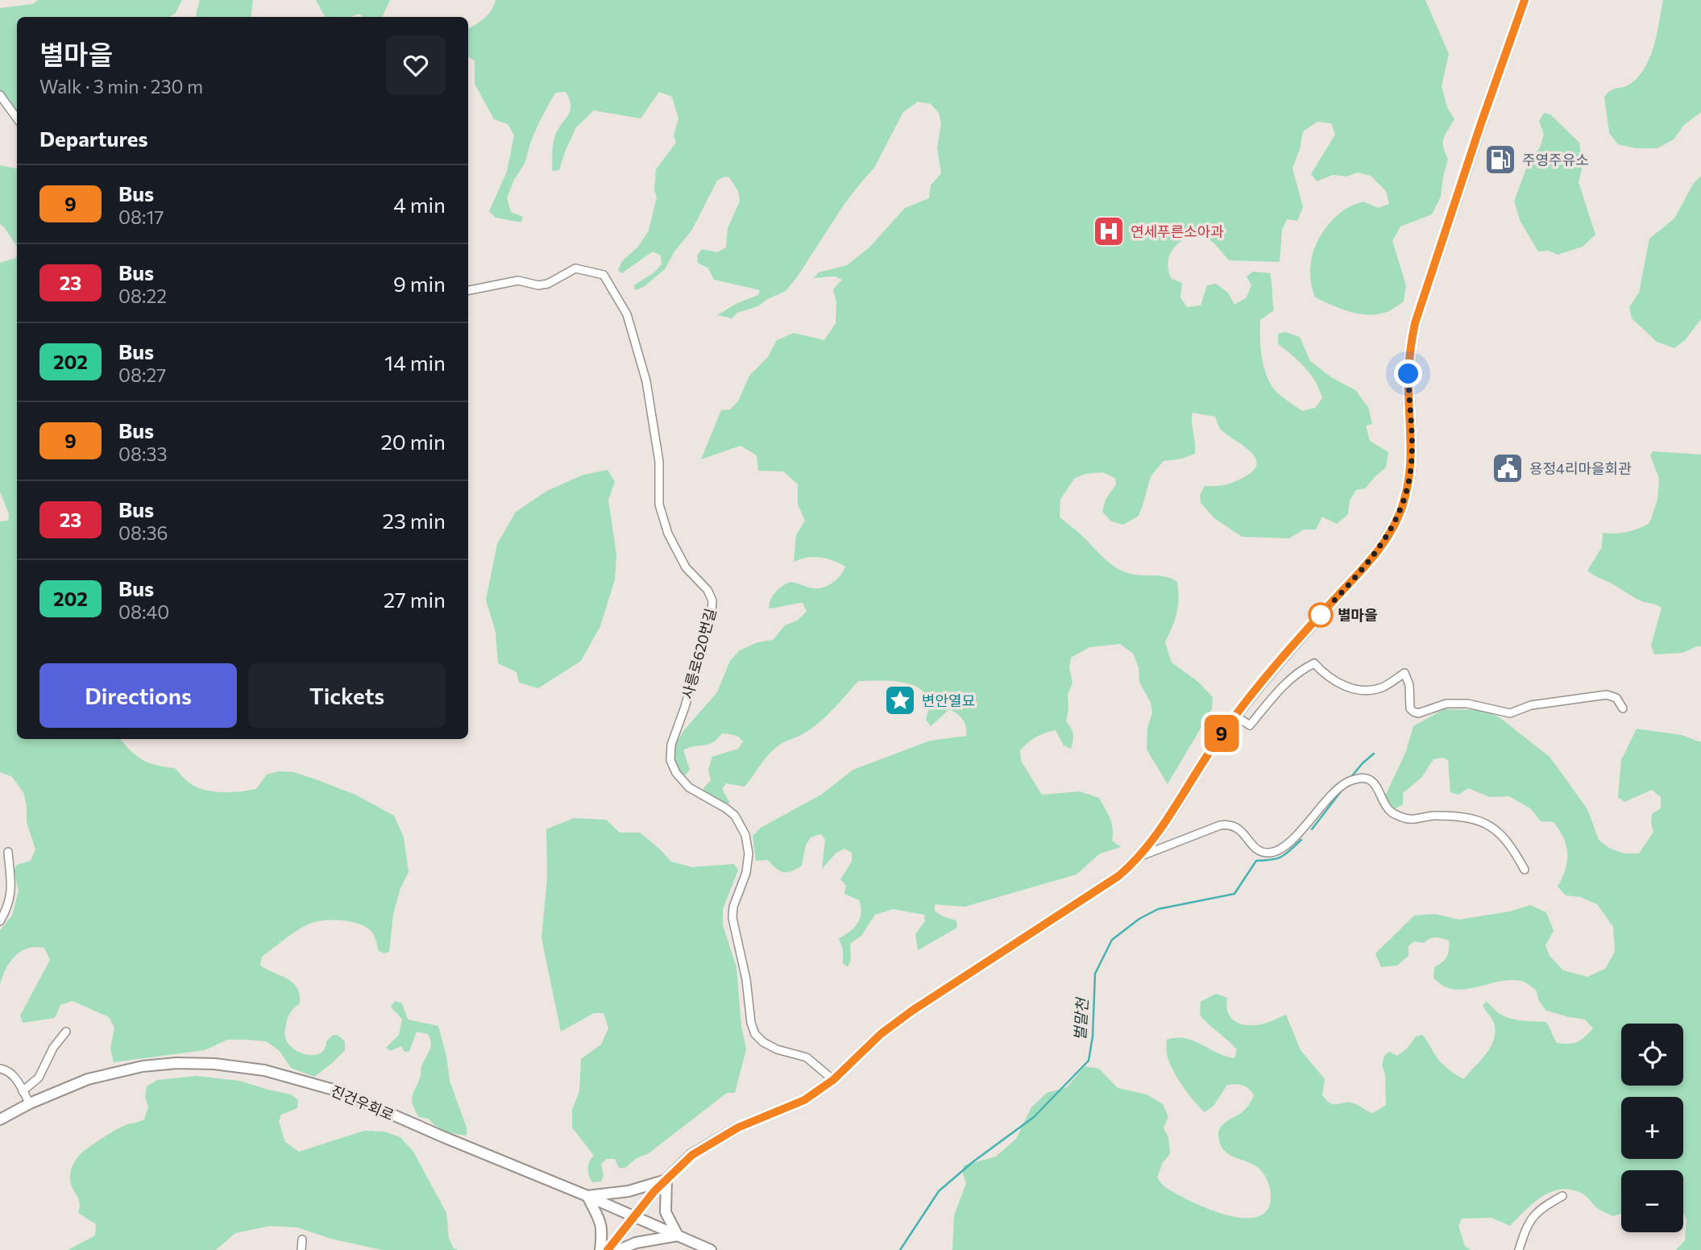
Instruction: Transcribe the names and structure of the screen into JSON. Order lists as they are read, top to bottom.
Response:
{
  "streets": {
    "main road": ["진건우회로"],
    "street": ["사릉로620번길"]
  },
  "water": ["벌말천"],
  "places": {
    "fuel station": ["주영주유소"],
    "hospital": ["연세푸른소아과"],
    "public building": ["용정4리마을회관"],
    "other": ["별마을"],
    "place": ["변안열묘"]
  },
  "lines": ["bus line 9"],
  "page": {
    "on_map": "9",
    "heading": [
      ["별마을", "Walk · 3 min · 230 m"],
      "Departures"
    ],
    "list": [
      {
        "mark": "9",
        "name": "Bus",
        "note": "08:17",
        "value": "4 min"
      },
      {
        "mark": "23",
        "name": "Bus",
        "note": "08:22",
        "value": "9 min"
      },
      {
        "mark": "202",
        "name": "Bus",
        "note": "08:27",
        "value": "14 min"
      },
      {
        "mark": "9",
        "name": "Bus",
        "note": "08:33",
        "value": "20 min"
      },
      {
        "mark": "23",
        "name": "Bus",
        "note": "08:36",
        "value": "23 min"
      },
      {
        "mark": "202",
        "name": "Bus",
        "note": "08:40",
        "value": "27 min"
      }
    ],
    "buttons": ["Directions", "Tickets"],
    "map_buttons": ["+", "−"]
  }
}
